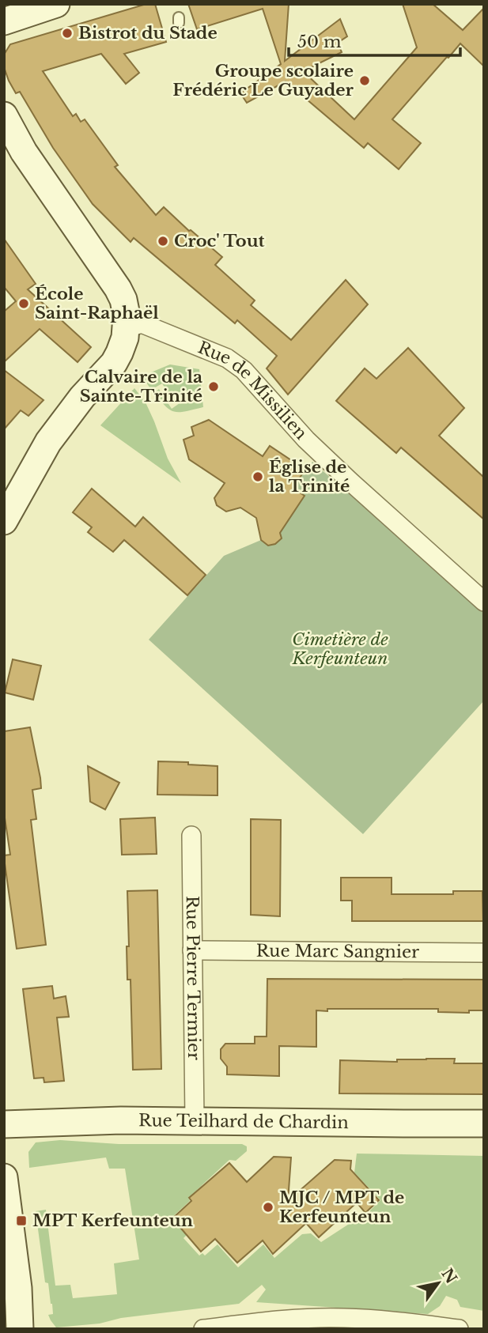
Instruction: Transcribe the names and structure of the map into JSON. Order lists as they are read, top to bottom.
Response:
{
  "streets": {
    "street": [
      "Rue de Missilien",
      "Rue Marc Sangnier",
      "Rue Pierre Termier",
      "Rue Teilhard de Chardin"
    ]
  },
  "crossings": [
    ["Rue Marc Sangnier", "Rue Pierre Termier"],
    ["Rue Pierre Termier", "Rue Teilhard de Chardin"]
  ],
  "parks": ["Cimetière de Kerfeunteun"],
  "places": {
    "other": [
      "Bistrot du Stade",
      "Groupe scolaire Frédéric Le Guyader",
      "Croc' Tout",
      "École Saint-Raphaël",
      "Calvaire de la Sainte-Trinité",
      "Église de la Trinité",
      "MJC / MPT de Kerfeunteun"
    ],
    "transit": ["MPT Kerfeunteun"]
  },
  "scale_bar": "50 m",
  "north": "top right"
}
